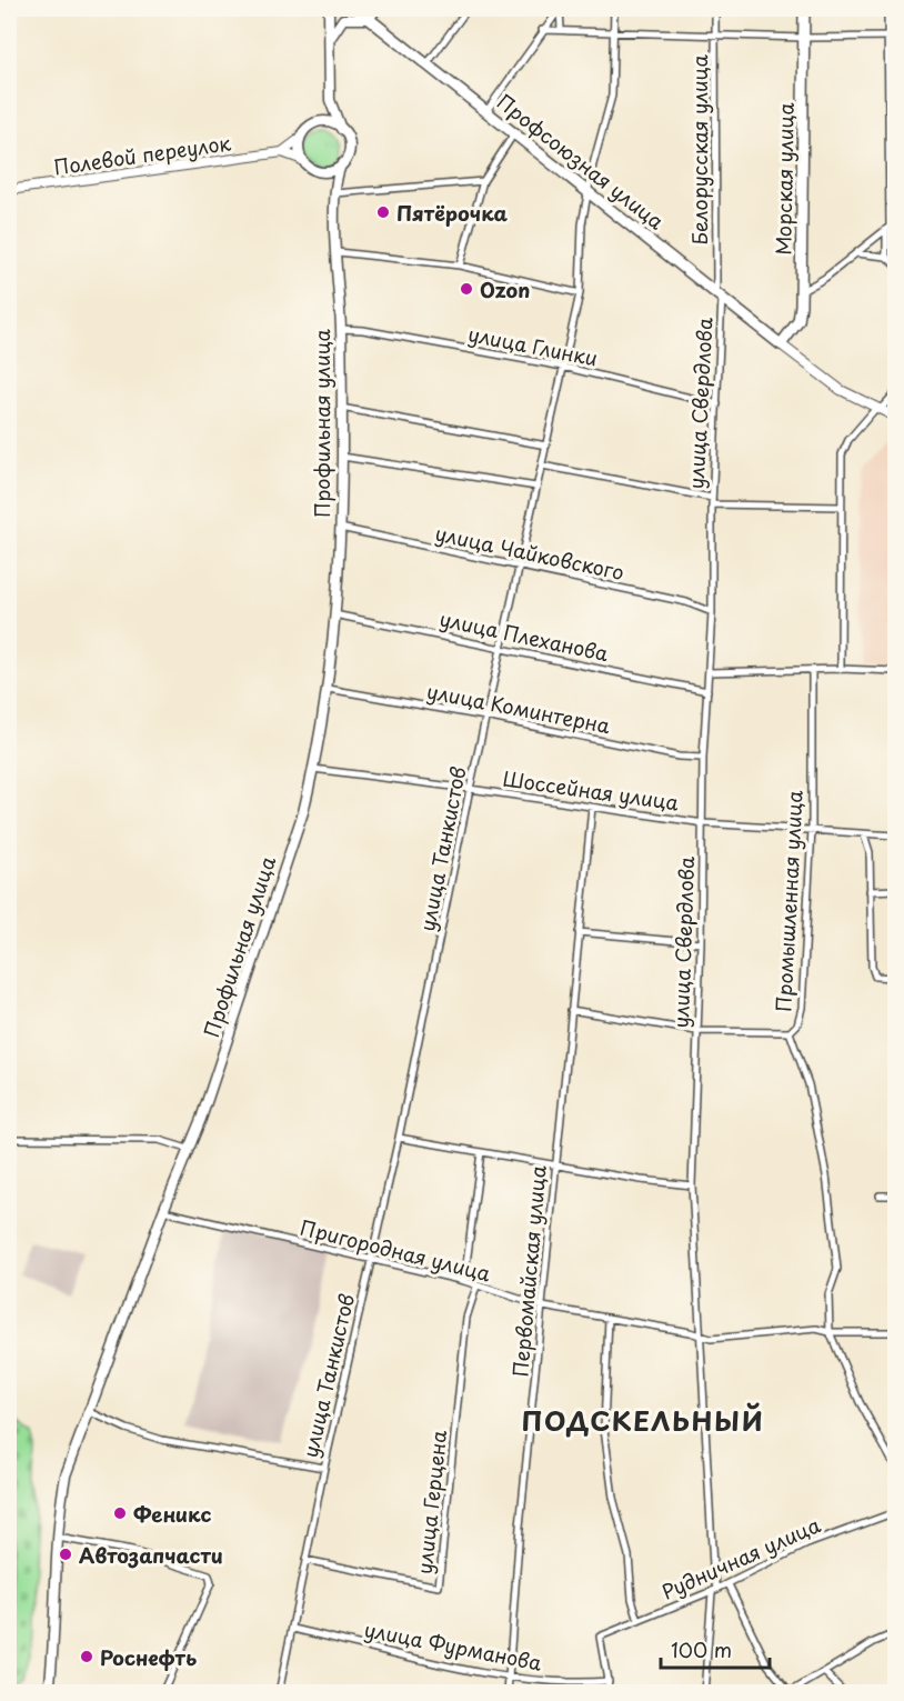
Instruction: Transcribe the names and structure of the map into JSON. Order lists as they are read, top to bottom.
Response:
{
  "streets": {
    "highway": ["Профсоюзная улица", "Морская улица"],
    "main road": ["Профильная улица"],
    "street": [
      "Белорусская улица",
      "Полевой переулок",
      "улица Глинки",
      "улица Свердлова",
      "улица Чайковского",
      "улица Плеханова",
      "улица Коминтерна",
      "Шоссейная улица",
      "улица Танкистов",
      "Промышленная улица",
      "Пригородная улица",
      "Первомайская улица",
      "улица Герцена",
      "Рудничная улица",
      "улица Фурманова"
    ]
  },
  "crossings": [
    ["Белорусская улица", "Профсоюзная улица"],
    ["Белорусская улица", "улица Свердлова"],
    ["Профсоюзная улица", "Морская улица"],
    ["Профсоюзная улица", "улица Свердлова"],
    ["Профсоюзная улица", "улица Танкистов"],
    ["улица Глинки", "улица Свердлова"],
    ["улица Глинки", "Профильная улица"],
    ["улица Глинки", "улица Танкистов"],
    ["улица Свердлова", "улица Чайковского"],
    ["улица Свердлова", "улица Плеханова"],
    ["улица Свердлова", "улица Коминтерна"],
    ["улица Свердлова", "Шоссейная улица"],
    ["улица Свердлова", "Пригородная улица"],
    ["улица Свердлова", "Рудничная улица"],
    ["Профильная улица", "улица Чайковского"],
    ["Профильная улица", "улица Плеханова"],
    ["Профильная улица", "улица Коминтерна"],
    ["Профильная улица", "Шоссейная улица"],
    ["Профильная улица", "Пригородная улица"],
    ["улица Чайковского", "улица Танкистов"],
    ["улица Плеханова", "улица Танкистов"],
    ["улица Коминтерна", "улица Танкистов"],
    ["Шоссейная улица", "улица Танкистов"],
    ["Шоссейная улица", "Промышленная улица"],
    ["Шоссейная улица", "Первомайская улица"],
    ["улица Танкистов", "Пригородная улица"],
    ["улица Танкистов", "улица Герцена"],
    ["улица Танкистов", "улица Фурманова"],
    ["Промышленная улица", "Пригородная улица"],
    ["Пригородная улица", "Первомайская улица"],
    ["Пригородная улица", "улица Герцена"],
    ["Первомайская улица", "улица Фурманова"],
    ["Рудничная улица", "улица Фурманова"]
  ],
  "districts": ["ПОДСКЕЛЬНЫЙ"],
  "places": [
    "Пятёрочка",
    "Ozon",
    "Феникс",
    "Автозапчасти",
    "Роснефть"
  ],
  "scale_bar": "100 m"
}
